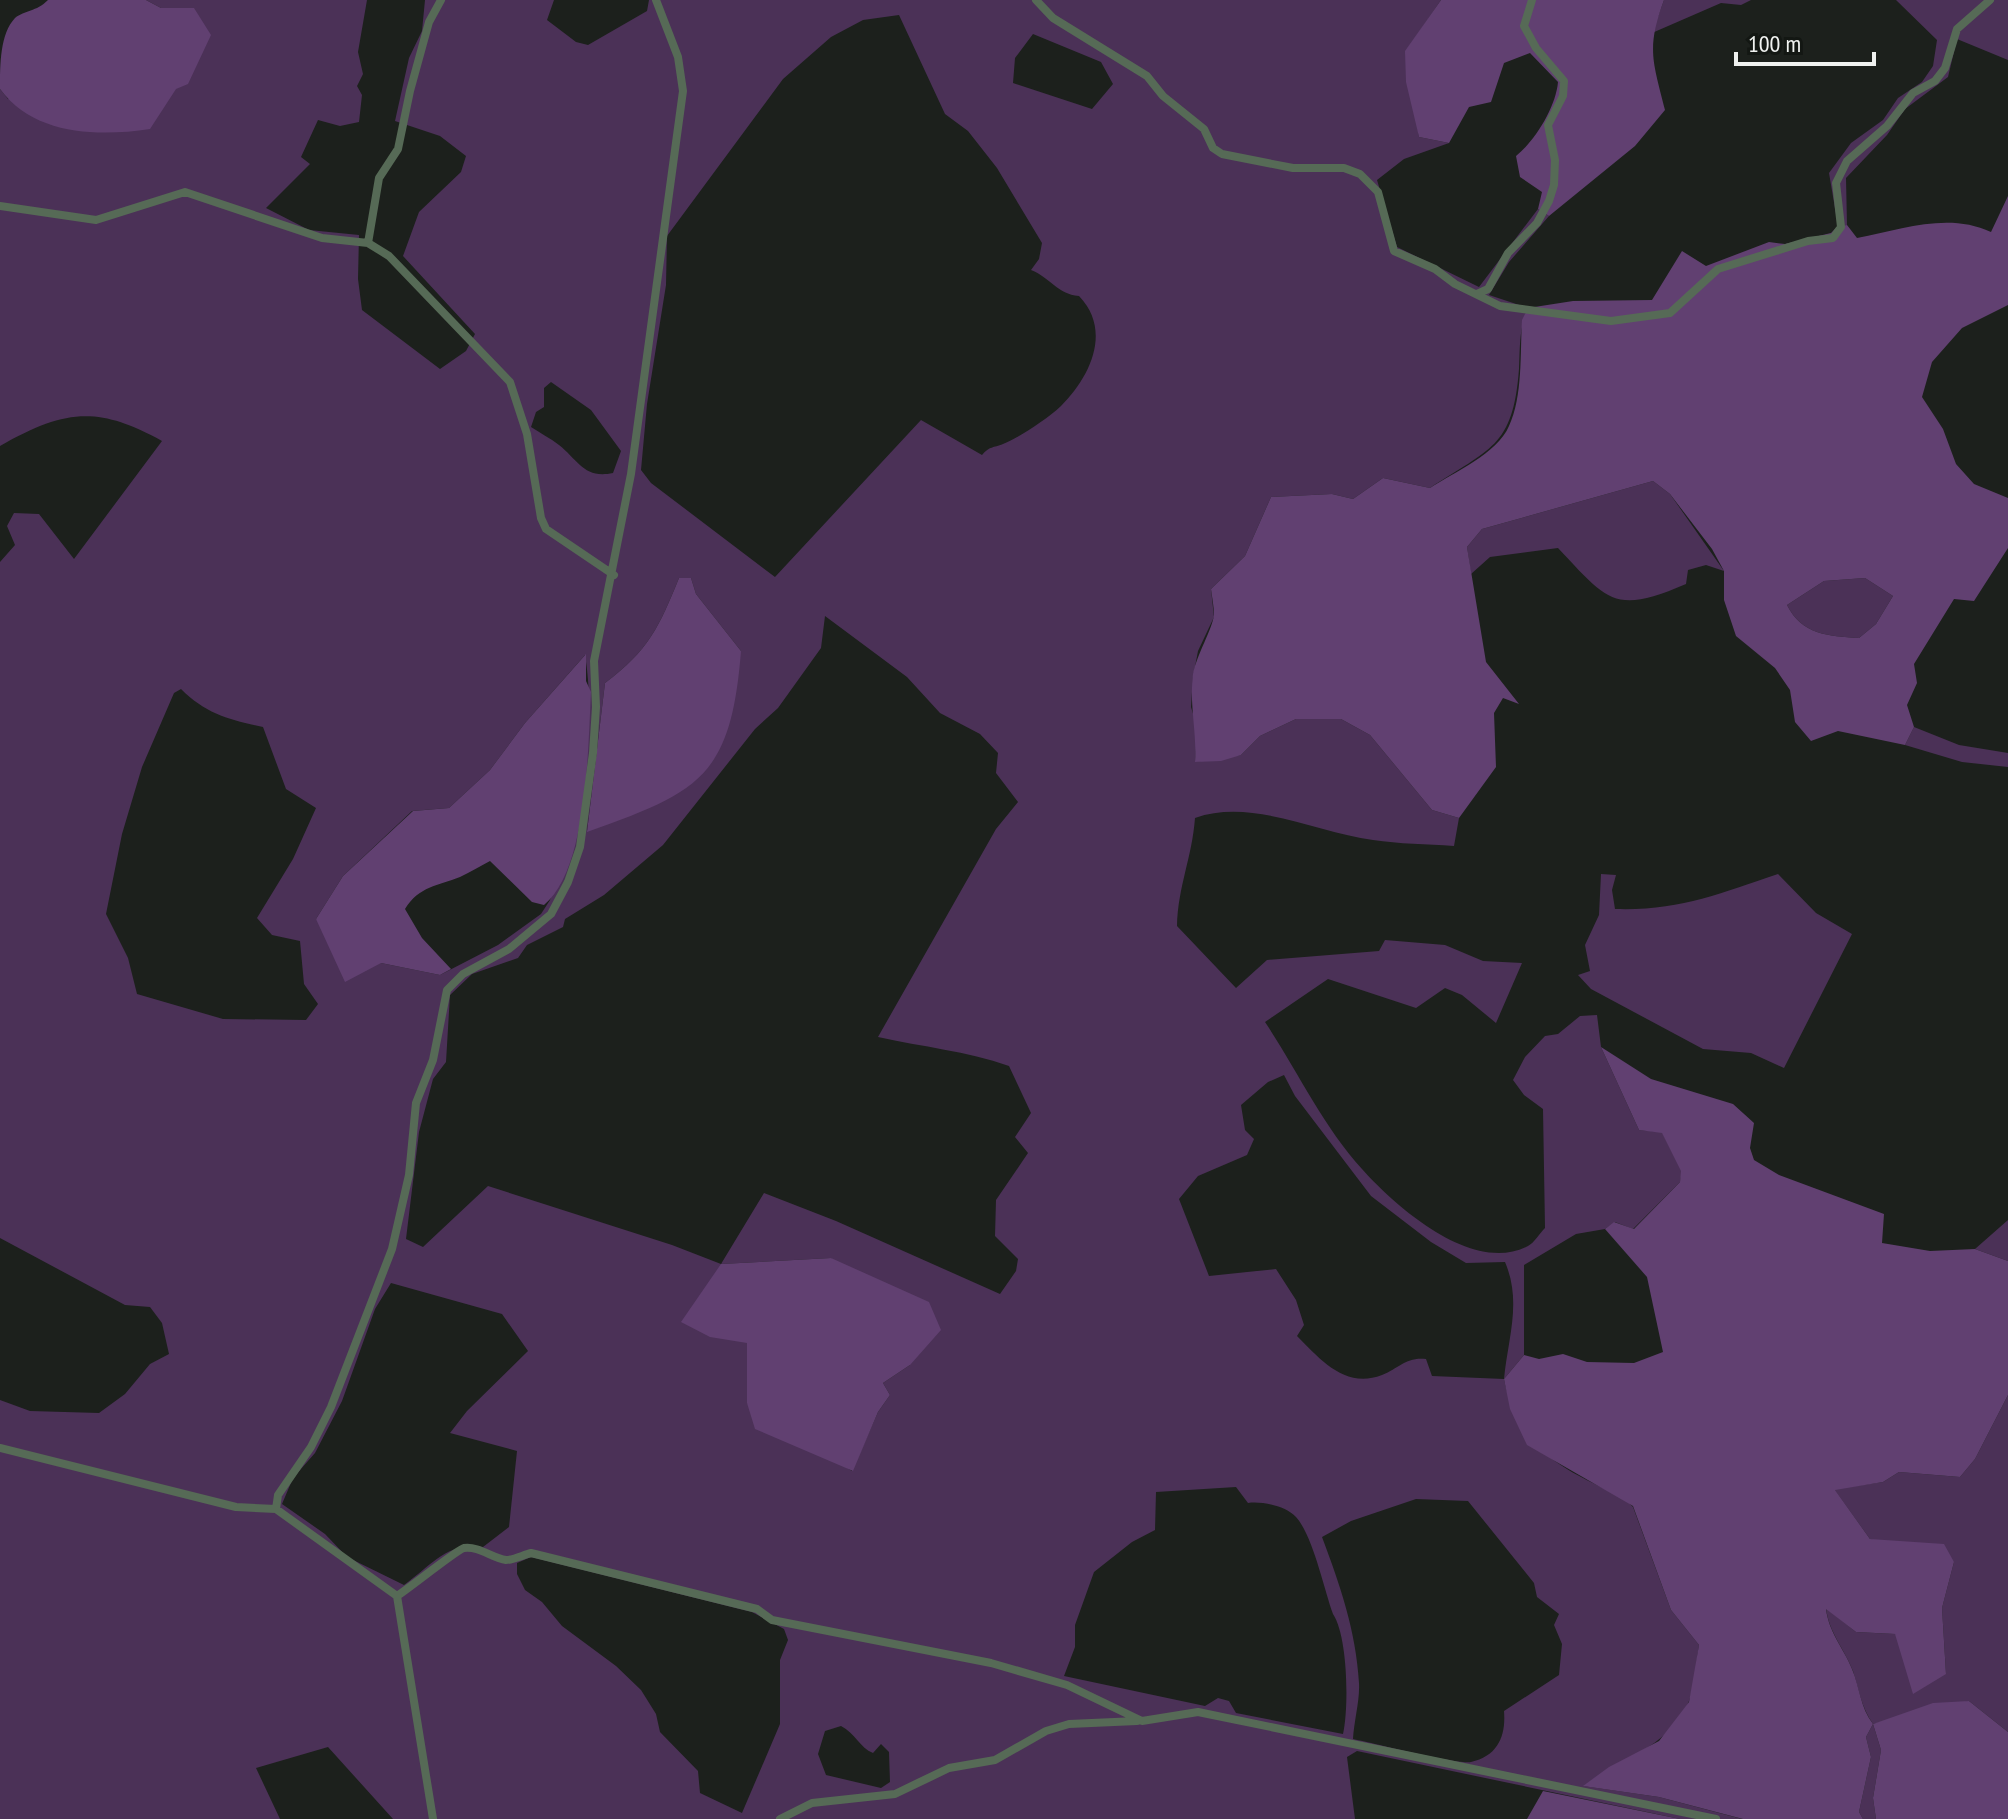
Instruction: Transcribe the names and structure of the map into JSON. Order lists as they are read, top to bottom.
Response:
{
  "scale_bar": "100 m"
}
